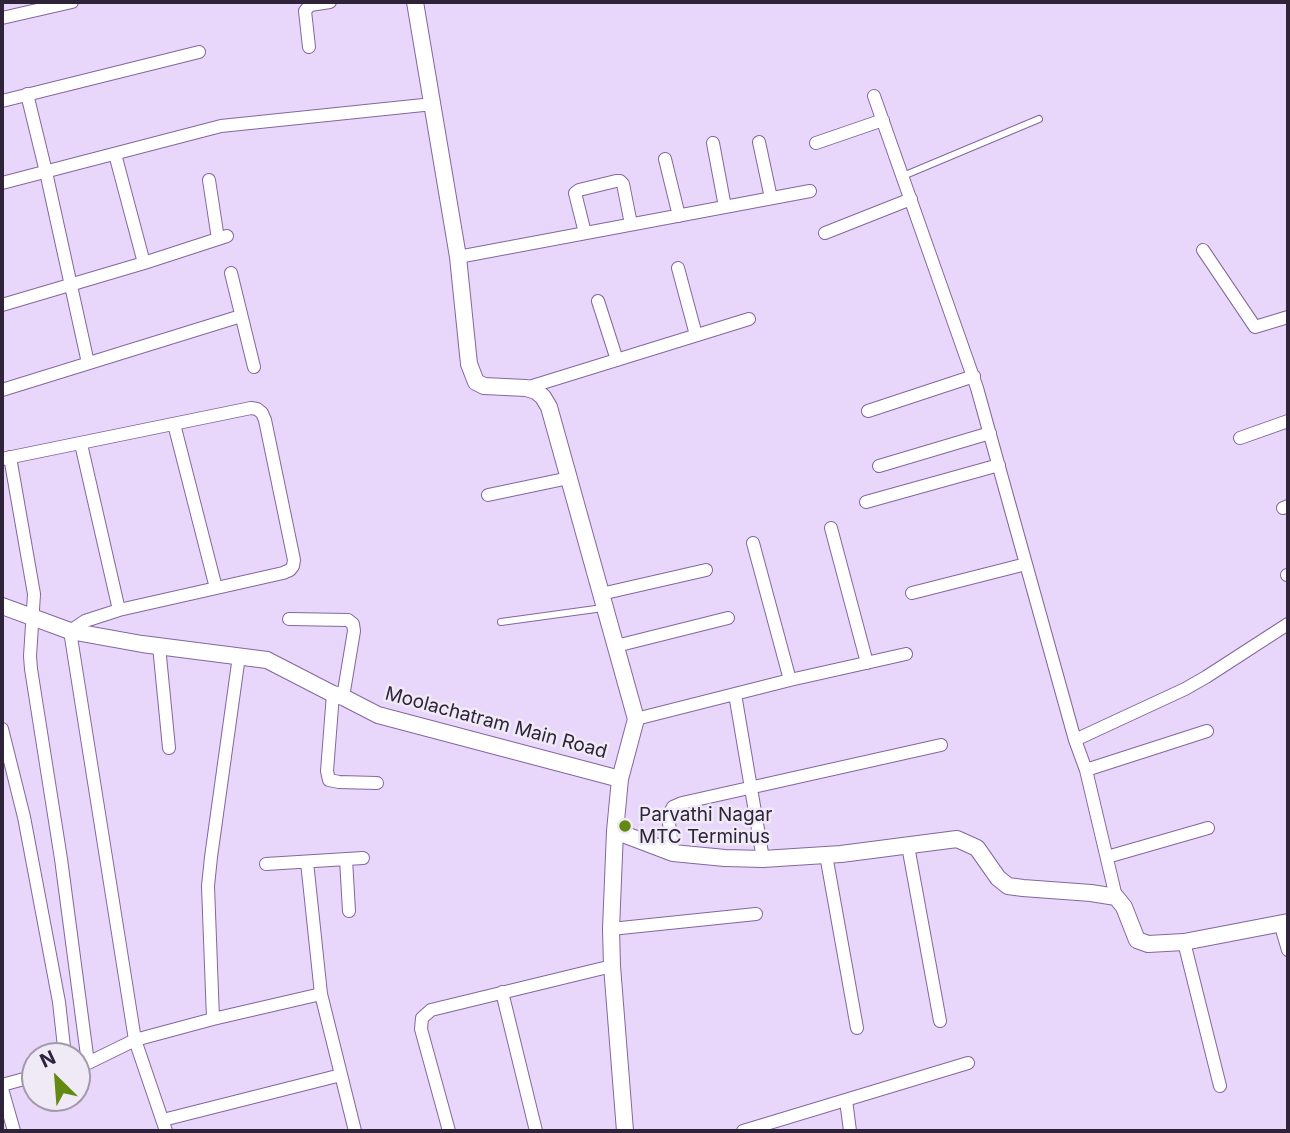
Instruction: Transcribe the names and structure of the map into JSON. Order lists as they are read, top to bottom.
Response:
{
  "streets": {
    "street": ["Moolachatram Main Road"]
  },
  "places": ["Parvathi Nagar MTC Terminus"],
  "north": "top left"
}
